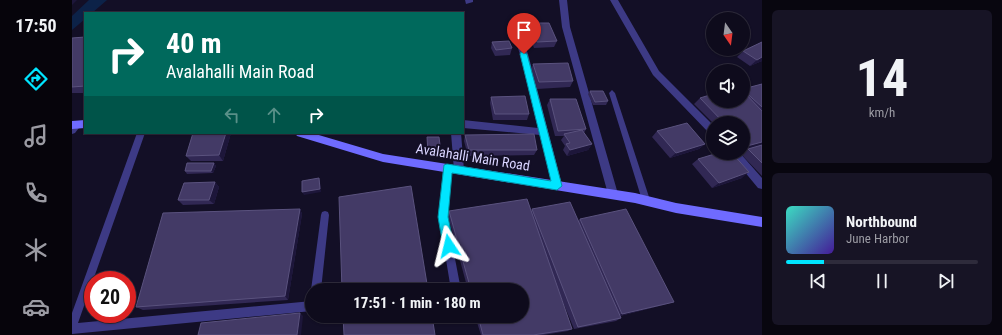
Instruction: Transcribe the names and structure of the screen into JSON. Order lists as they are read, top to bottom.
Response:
{
  "streets": {
    "main road": ["Avalahalli Main Road"]
  },
  "north": "bottom",
  "page": {
    "tabs": "17:50",
    "tile": ["14", "km/h"],
    "turn": ["40 m", "Avalahalli Main Road"],
    "song": ["Northbound", "June Harbor"],
    "limit": "20",
    "trip": "17:51 · 1 min · 180 m"
  }
}
